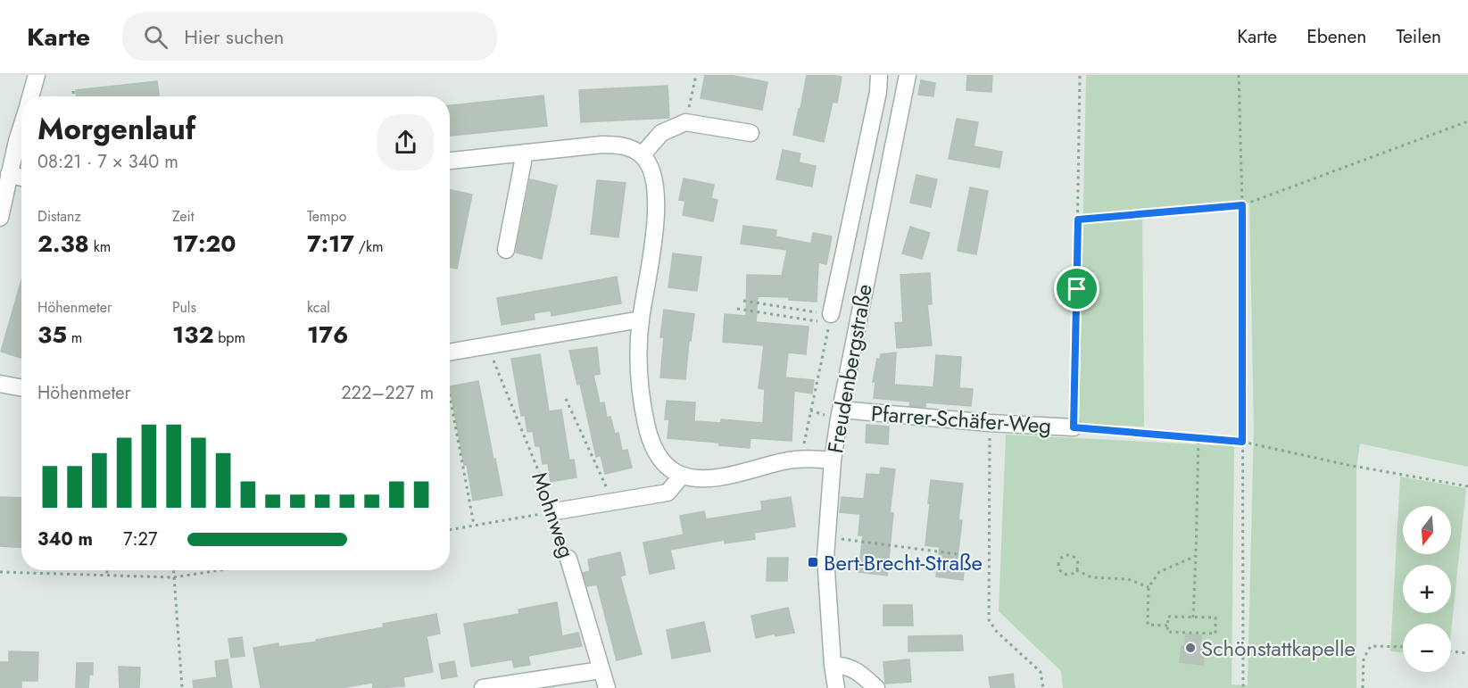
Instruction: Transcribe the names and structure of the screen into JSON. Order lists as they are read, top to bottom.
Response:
{
  "streets": {
    "street": ["Freudenbergstraße", "Pfarrer-Schäfer-Weg", "Mohnweg"]
  },
  "crossings": [
    ["Freudenbergstraße", "Pfarrer-Schäfer-Weg"]
  ],
  "places": {
    "transit": ["Bert-Brecht-Straße"],
    "other": ["Schönstattkapelle"]
  },
  "north": "bottom",
  "page": {
    "header": "Karte",
    "search": "Hier suchen",
    "nav": ["Karte", "Ebenen", "Teilen"],
    "heading": ["Morgenlauf", "08:21 · 7 × 340 m"],
    "stats": [
      ["Distanz", "2.38 km"],
      ["Zeit", "17:20"],
      ["Tempo", "7:17 /km"],
      ["Höhenmeter", "35 m"],
      ["Puls", "132 bpm"],
      ["kcal", "176"]
    ],
    "chart": ["Höhenmeter", "222–227 m"],
    "map_buttons": ["+", "−"],
    "list": [
      {
        "name": "340 m",
        "note": "7:27"
      }
    ]
  }
}
